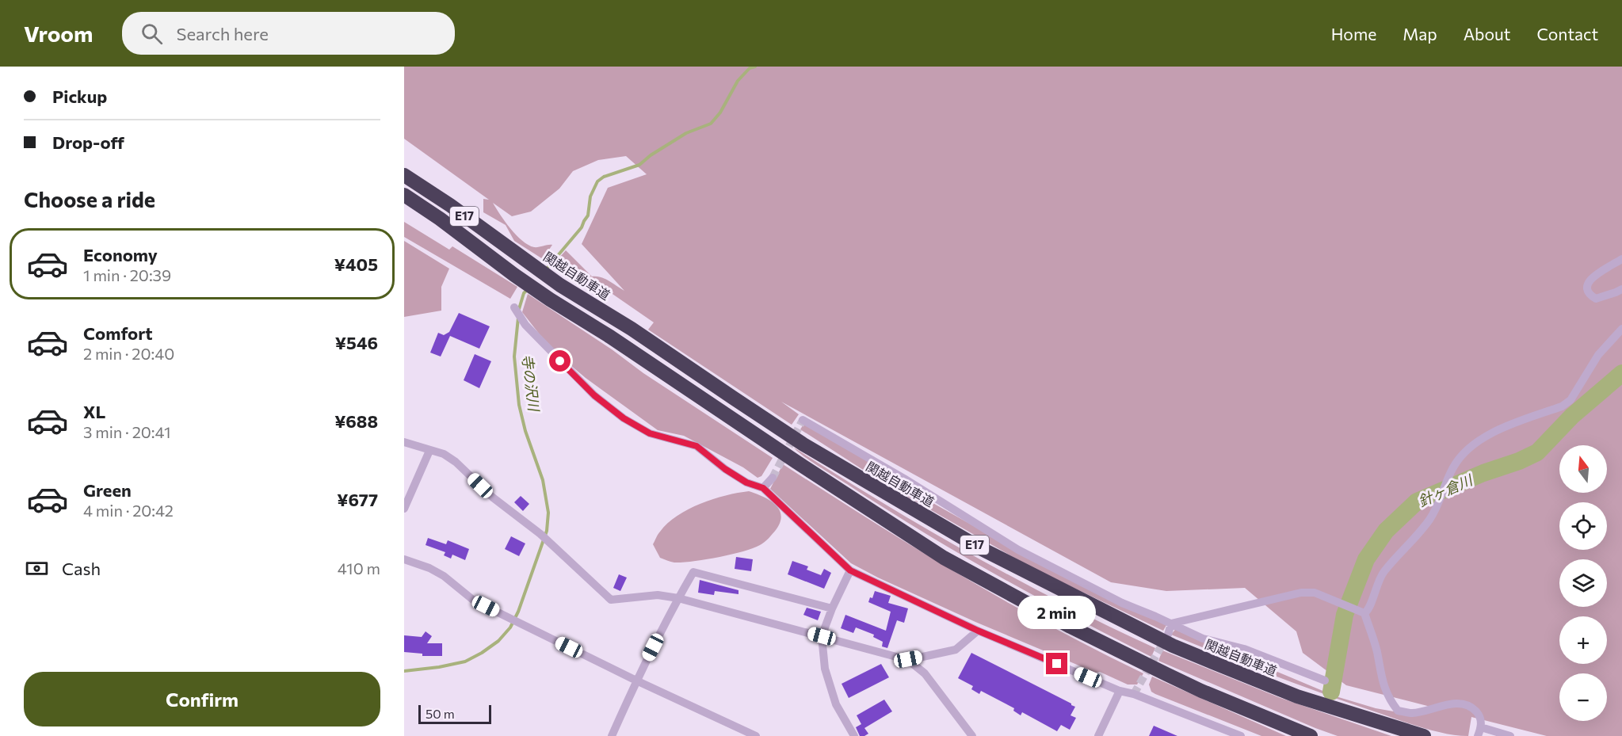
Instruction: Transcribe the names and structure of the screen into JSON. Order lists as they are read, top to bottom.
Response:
{
  "streets": {
    "highway": ["E17", "関越自動車道"]
  },
  "water": ["寺の沢川", "針ヶ倉川"],
  "scale_bar": "50 m",
  "north": "top",
  "page": {
    "header": "Vroom",
    "search": "Search here",
    "nav": [
      "Home",
      "Map",
      "About",
      "Contact"
    ],
    "banner": ["Pickup", "Drop-off"],
    "heading": "Choose a ride",
    "list": [
      {
        "name": "Economy",
        "note": "1 min · 20:39",
        "value": "¥405"
      },
      {
        "name": "Comfort",
        "note": "2 min · 20:40",
        "value": "¥546"
      },
      {
        "name": "XL",
        "note": "3 min · 20:41",
        "value": "¥688"
      },
      {
        "name": "Green",
        "note": "4 min · 20:42",
        "value": "¥677"
      }
    ],
    "map_buttons": ["+", "−"],
    "pay": ["Cash", "410 m"],
    "bubble": "2 min",
    "buttons": "Confirm",
    "scale": "50 m"
  }
}
